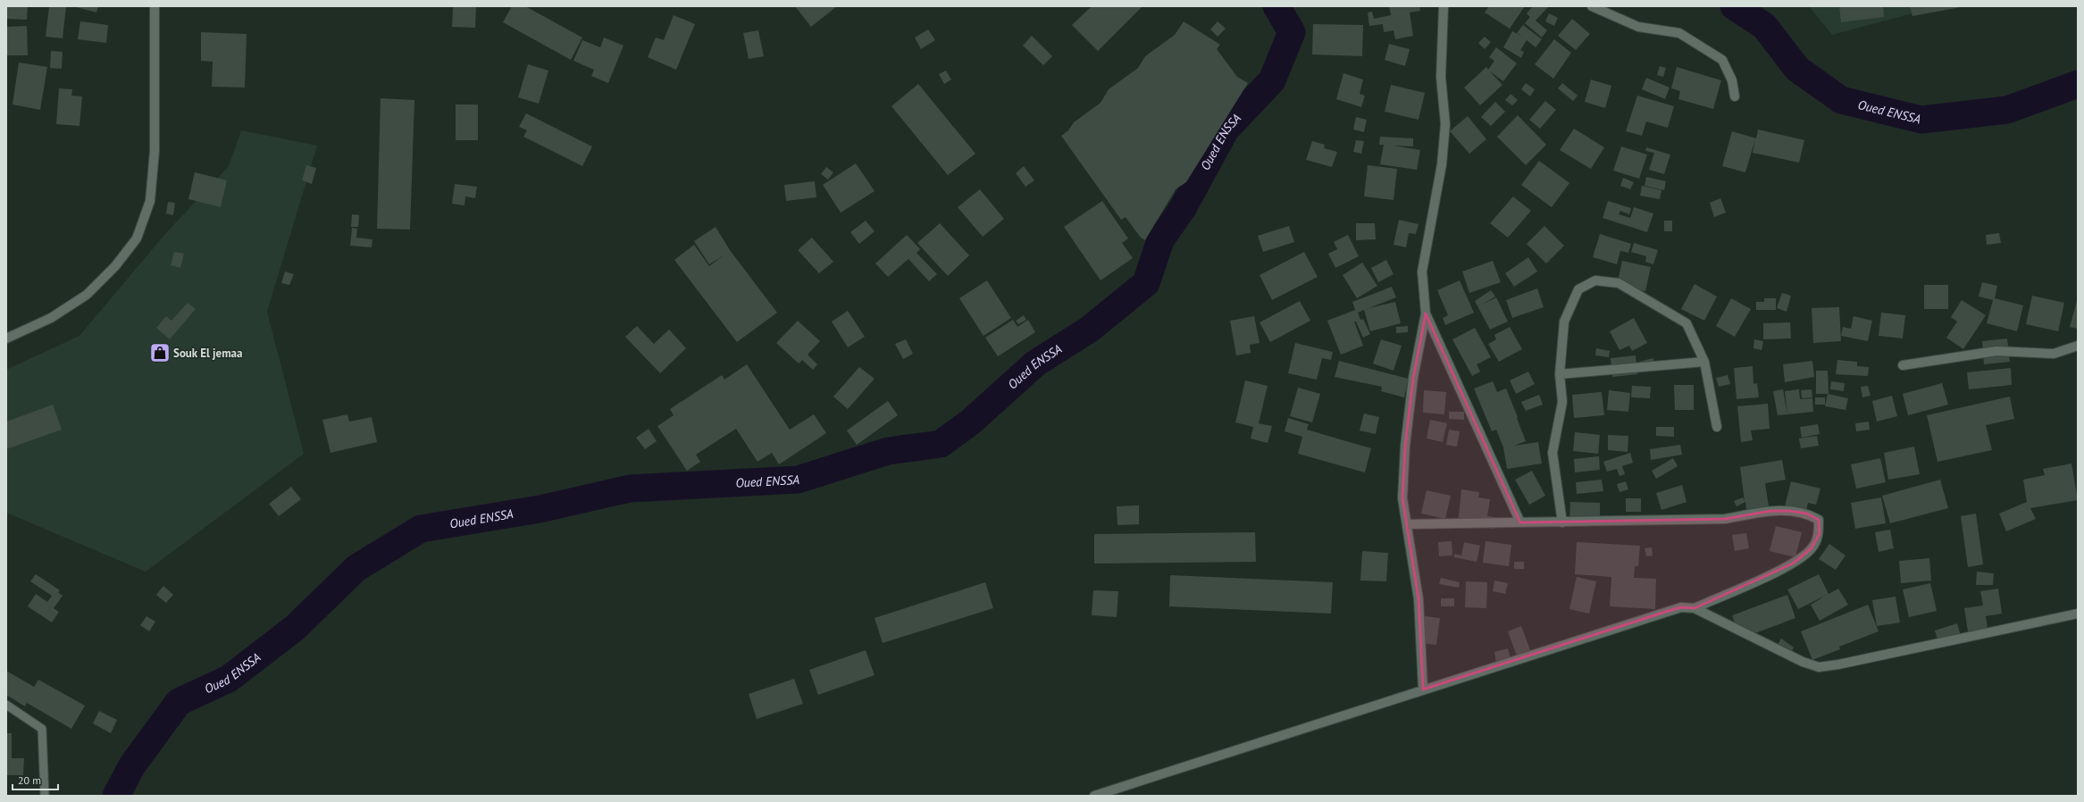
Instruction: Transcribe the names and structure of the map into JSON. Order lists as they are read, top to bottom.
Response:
{
  "water": ["Oued ENSSA"],
  "places": {
    "shop": ["Souk El jemaa"]
  },
  "scale_bar": "20 m"
}
